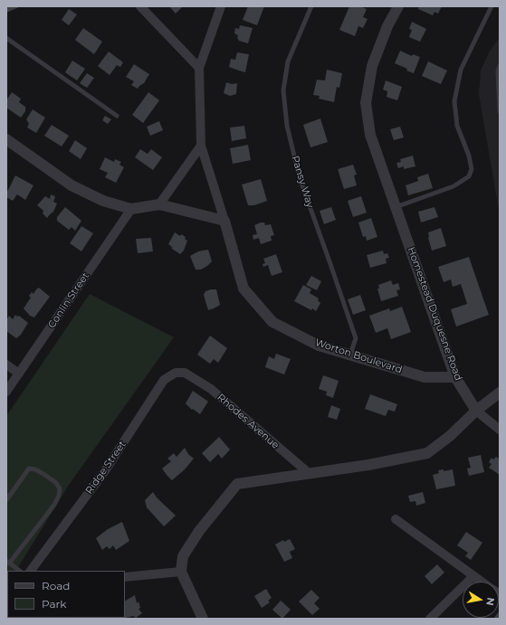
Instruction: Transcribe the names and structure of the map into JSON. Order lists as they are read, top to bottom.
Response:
{
  "streets": {
    "street": [
      "Conlin Street",
      "Homestead Duquesne Road",
      "Worton Boulevard",
      "Rhodes Avenue",
      "Ridge Street"
    ],
    "lane": ["Pansy Way"]
  },
  "crossings": [
    ["Pansy Way", "Worton Boulevard"],
    ["Homestead Duquesne Road", "Worton Boulevard"],
    ["Rhodes Avenue", "Ridge Street"]
  ],
  "legend": ["Road", "Park"],
  "north": "right"
}
